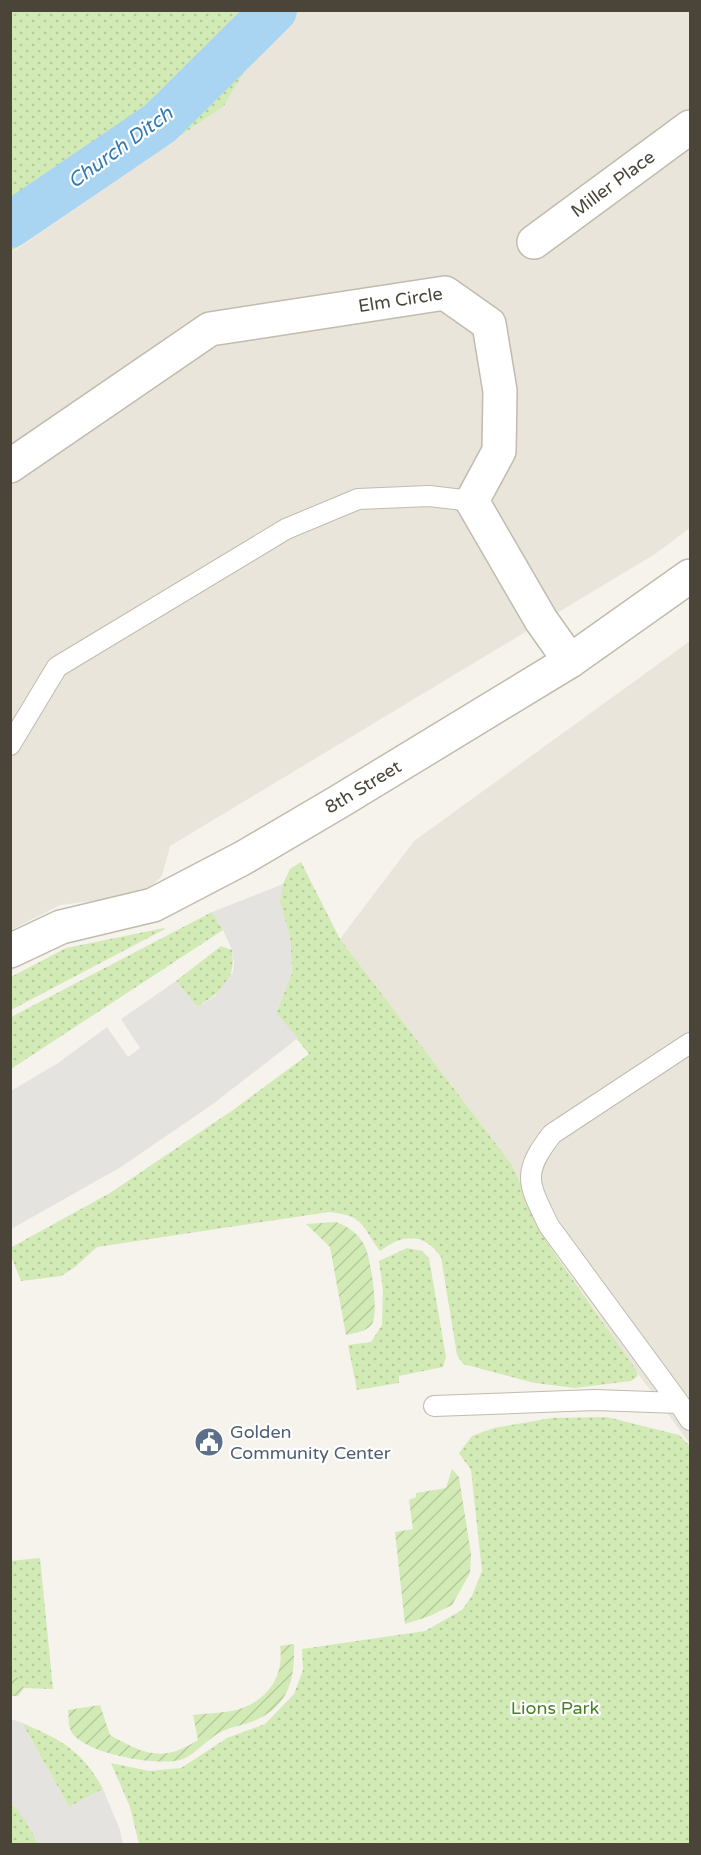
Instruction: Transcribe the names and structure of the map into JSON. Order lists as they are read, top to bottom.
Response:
{
  "streets": {
    "street": ["Miller Place", "Elm Circle", "8th Street"]
  },
  "water": ["Church Ditch"],
  "parks": ["Lions Park"],
  "places": {
    "public building": ["Golden Community Center"]
  }
}
